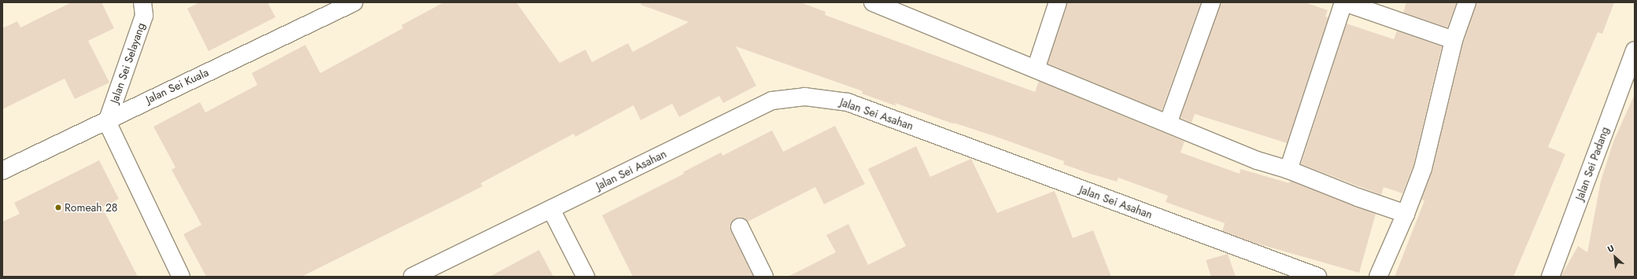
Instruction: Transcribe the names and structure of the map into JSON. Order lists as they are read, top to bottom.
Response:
{
  "streets": {
    "street": [
      "Jalan Sei Selayang",
      "Jalan Sei Kuala",
      "Jalan Sei Asahan",
      "Jalan Sei Padang"
    ]
  },
  "crossings": [
    ["Jalan Sei Selayang", "Jalan Sei Kuala"]
  ],
  "places": ["Romeah 28"],
  "north": "top left"
}
